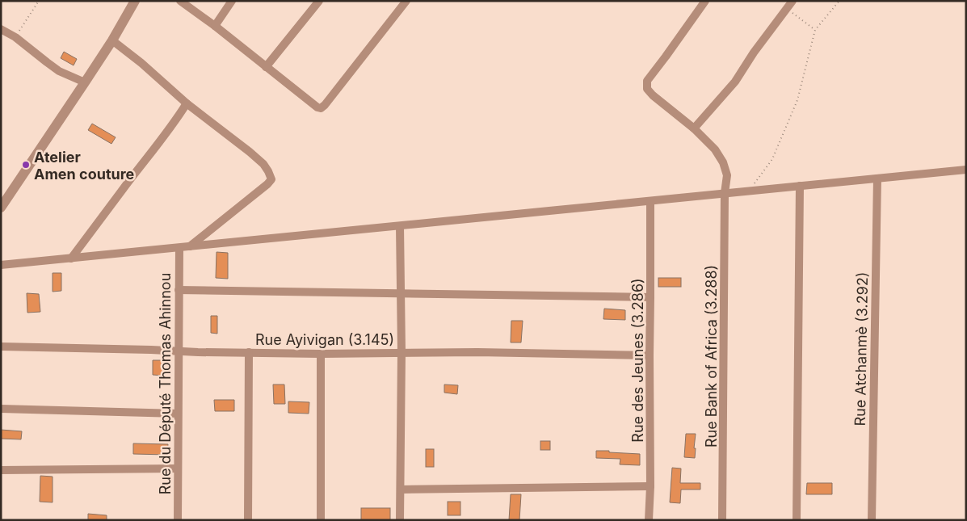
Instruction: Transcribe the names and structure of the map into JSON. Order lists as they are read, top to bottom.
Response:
{
  "streets": {
    "street": [
      "Rue Ayivigan (3.145)",
      "Rue Atchanmè (3.292)",
      "Rue Bank of Africa (3.288)",
      "Rue des Jeunes (3.286)",
      "Rue du Député Thomas Ahinnou"
    ]
  },
  "crossings": [
    ["Rue Ayivigan (3.145)", "Rue des Jeunes (3.286)"],
    ["Rue Ayivigan (3.145)", "Rue du Député Thomas Ahinnou"]
  ],
  "places": ["Atelier Amen couture"]
}
